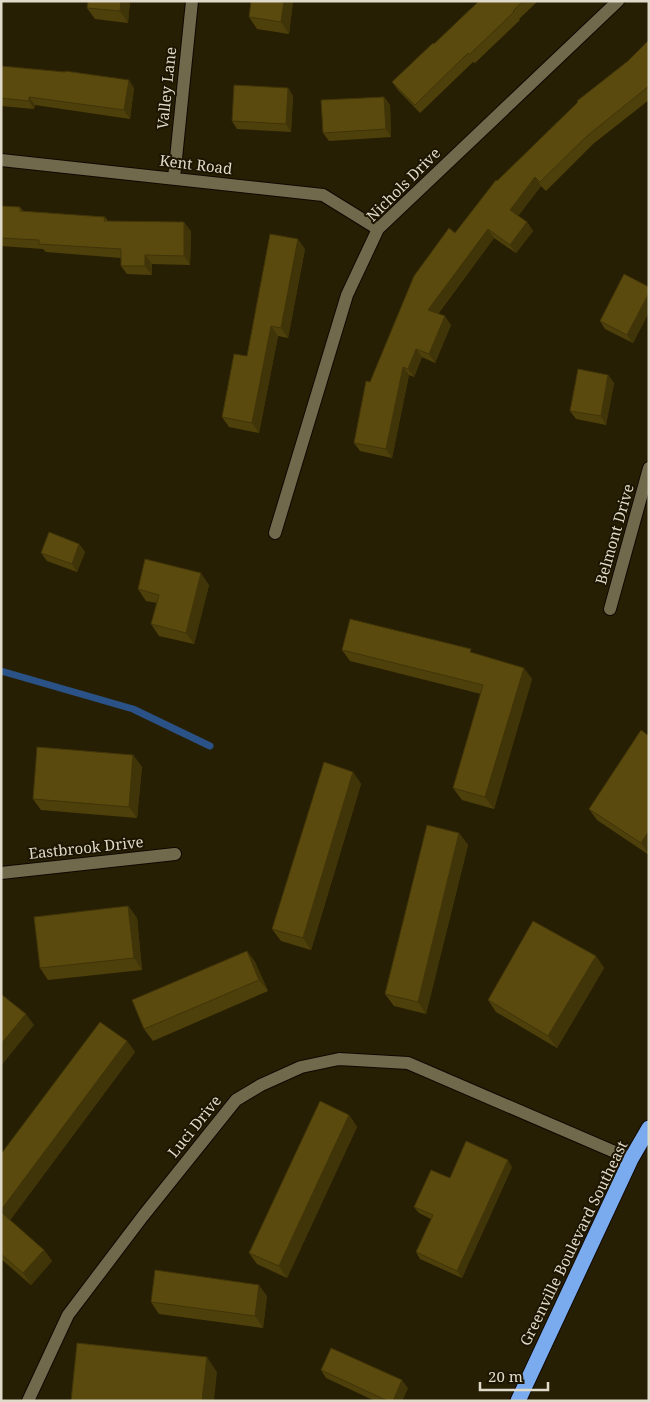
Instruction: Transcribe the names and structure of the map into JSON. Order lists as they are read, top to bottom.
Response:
{
  "streets": {
    "highway": ["Greenville Boulevard Southeast"],
    "street": [
      "Valley Lane",
      "Kent Road",
      "Nichols Drive",
      "Belmont Drive",
      "Eastbrook Drive",
      "Luci Drive"
    ]
  },
  "crossings": [
    ["Valley Lane", "Kent Road"],
    ["Kent Road", "Nichols Drive"],
    ["Luci Drive", "Greenville Boulevard Southeast"]
  ],
  "scale_bar": "20 m"
}
